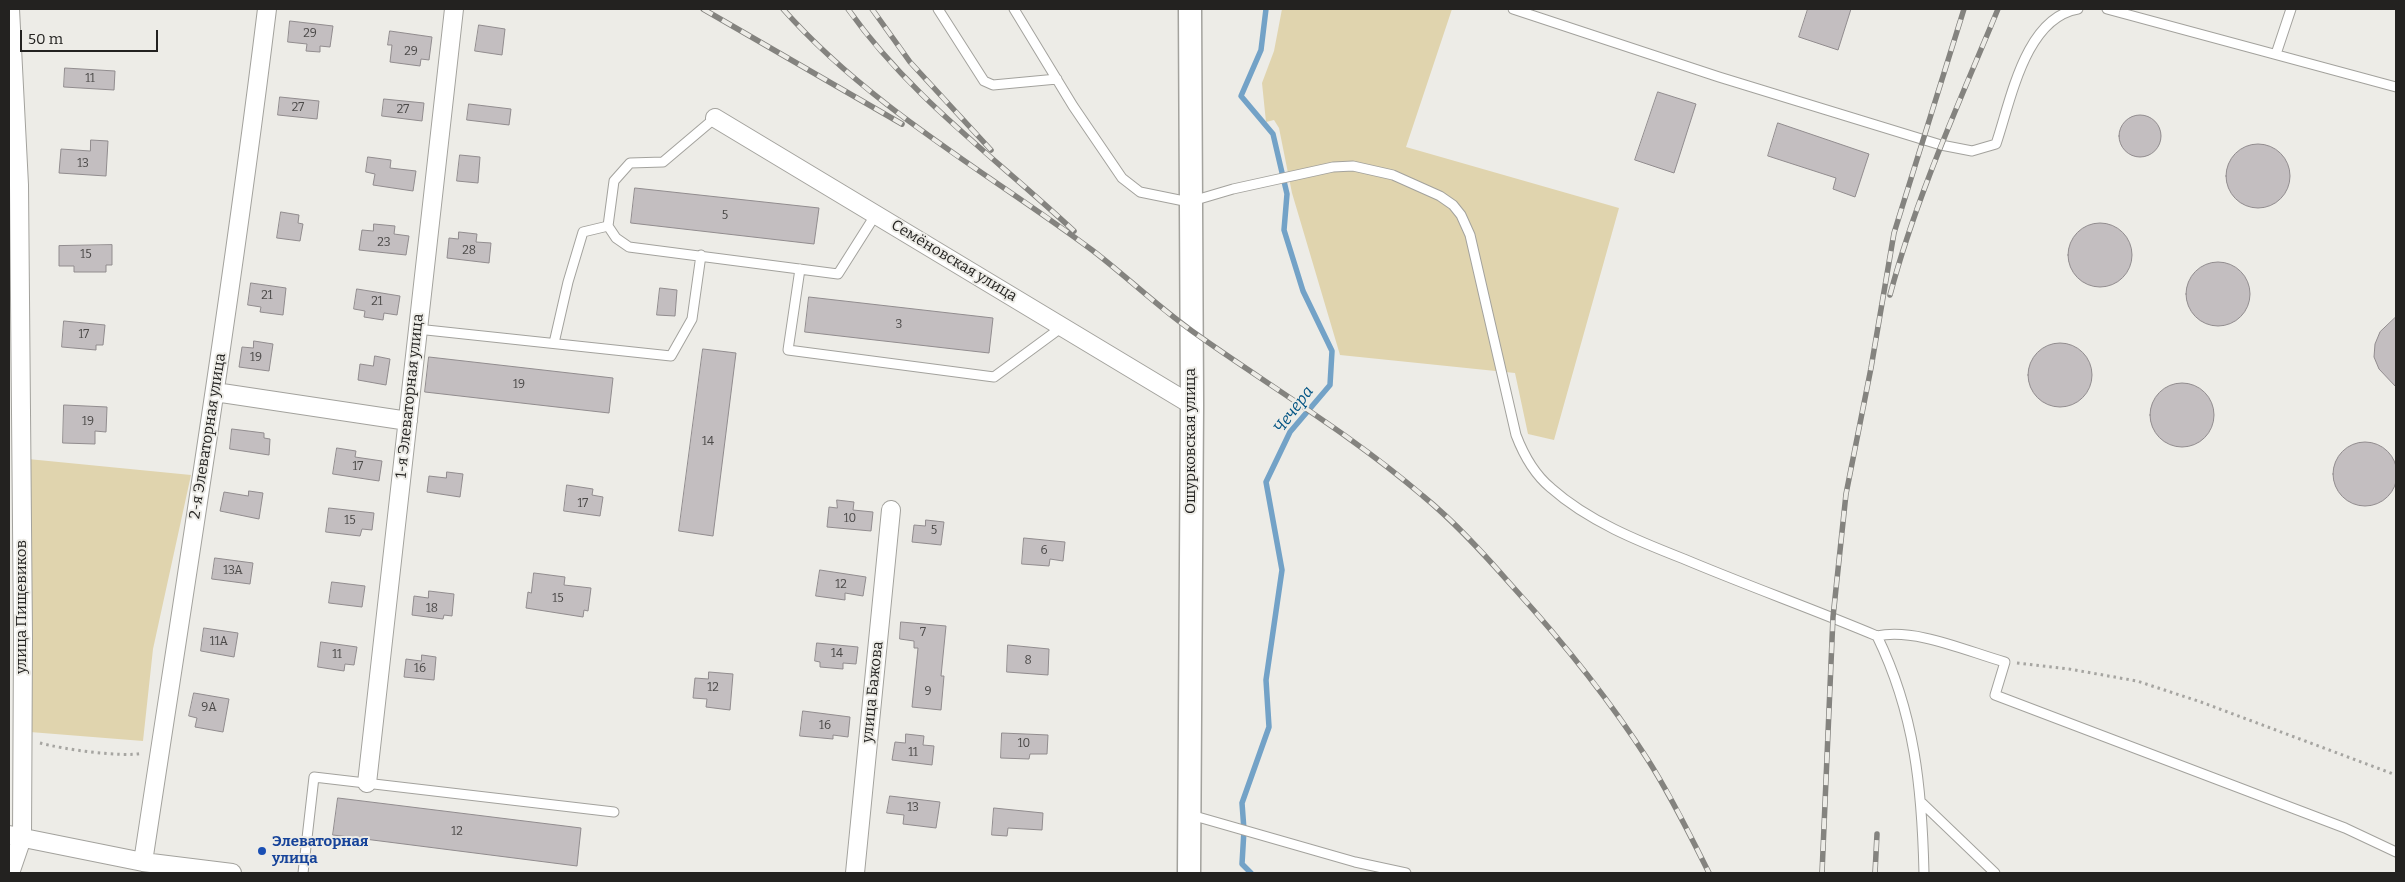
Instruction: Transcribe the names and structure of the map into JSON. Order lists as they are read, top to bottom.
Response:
{
  "streets": {
    "street": [
      "Семёновская улица",
      "1-я Элеваторная улица",
      "2-я Элеваторная улица",
      "Ошурковская улица",
      "улица Пищевиков",
      "улица Бажова"
    ]
  },
  "crossings": [
    ["Семёновская улица", "Ошурковская улица"]
  ],
  "water": ["Чечера"],
  "places": ["Элеваторная улица"],
  "house_numbers": [
    "29",
    "29",
    "11",
    "27",
    "27",
    "13",
    "5",
    "23",
    "28",
    "15",
    "21",
    "21",
    "3",
    "17",
    "19",
    "19",
    "19",
    "14",
    "17",
    "17",
    "10",
    "15",
    "5",
    "6",
    "13А",
    "12",
    "15",
    "18",
    "7",
    "11А",
    "14",
    "11",
    "8",
    "16",
    "12",
    "9",
    "9А",
    "16",
    "10",
    "11",
    "13",
    "12"
  ],
  "scale_bar": "50 m"
}
